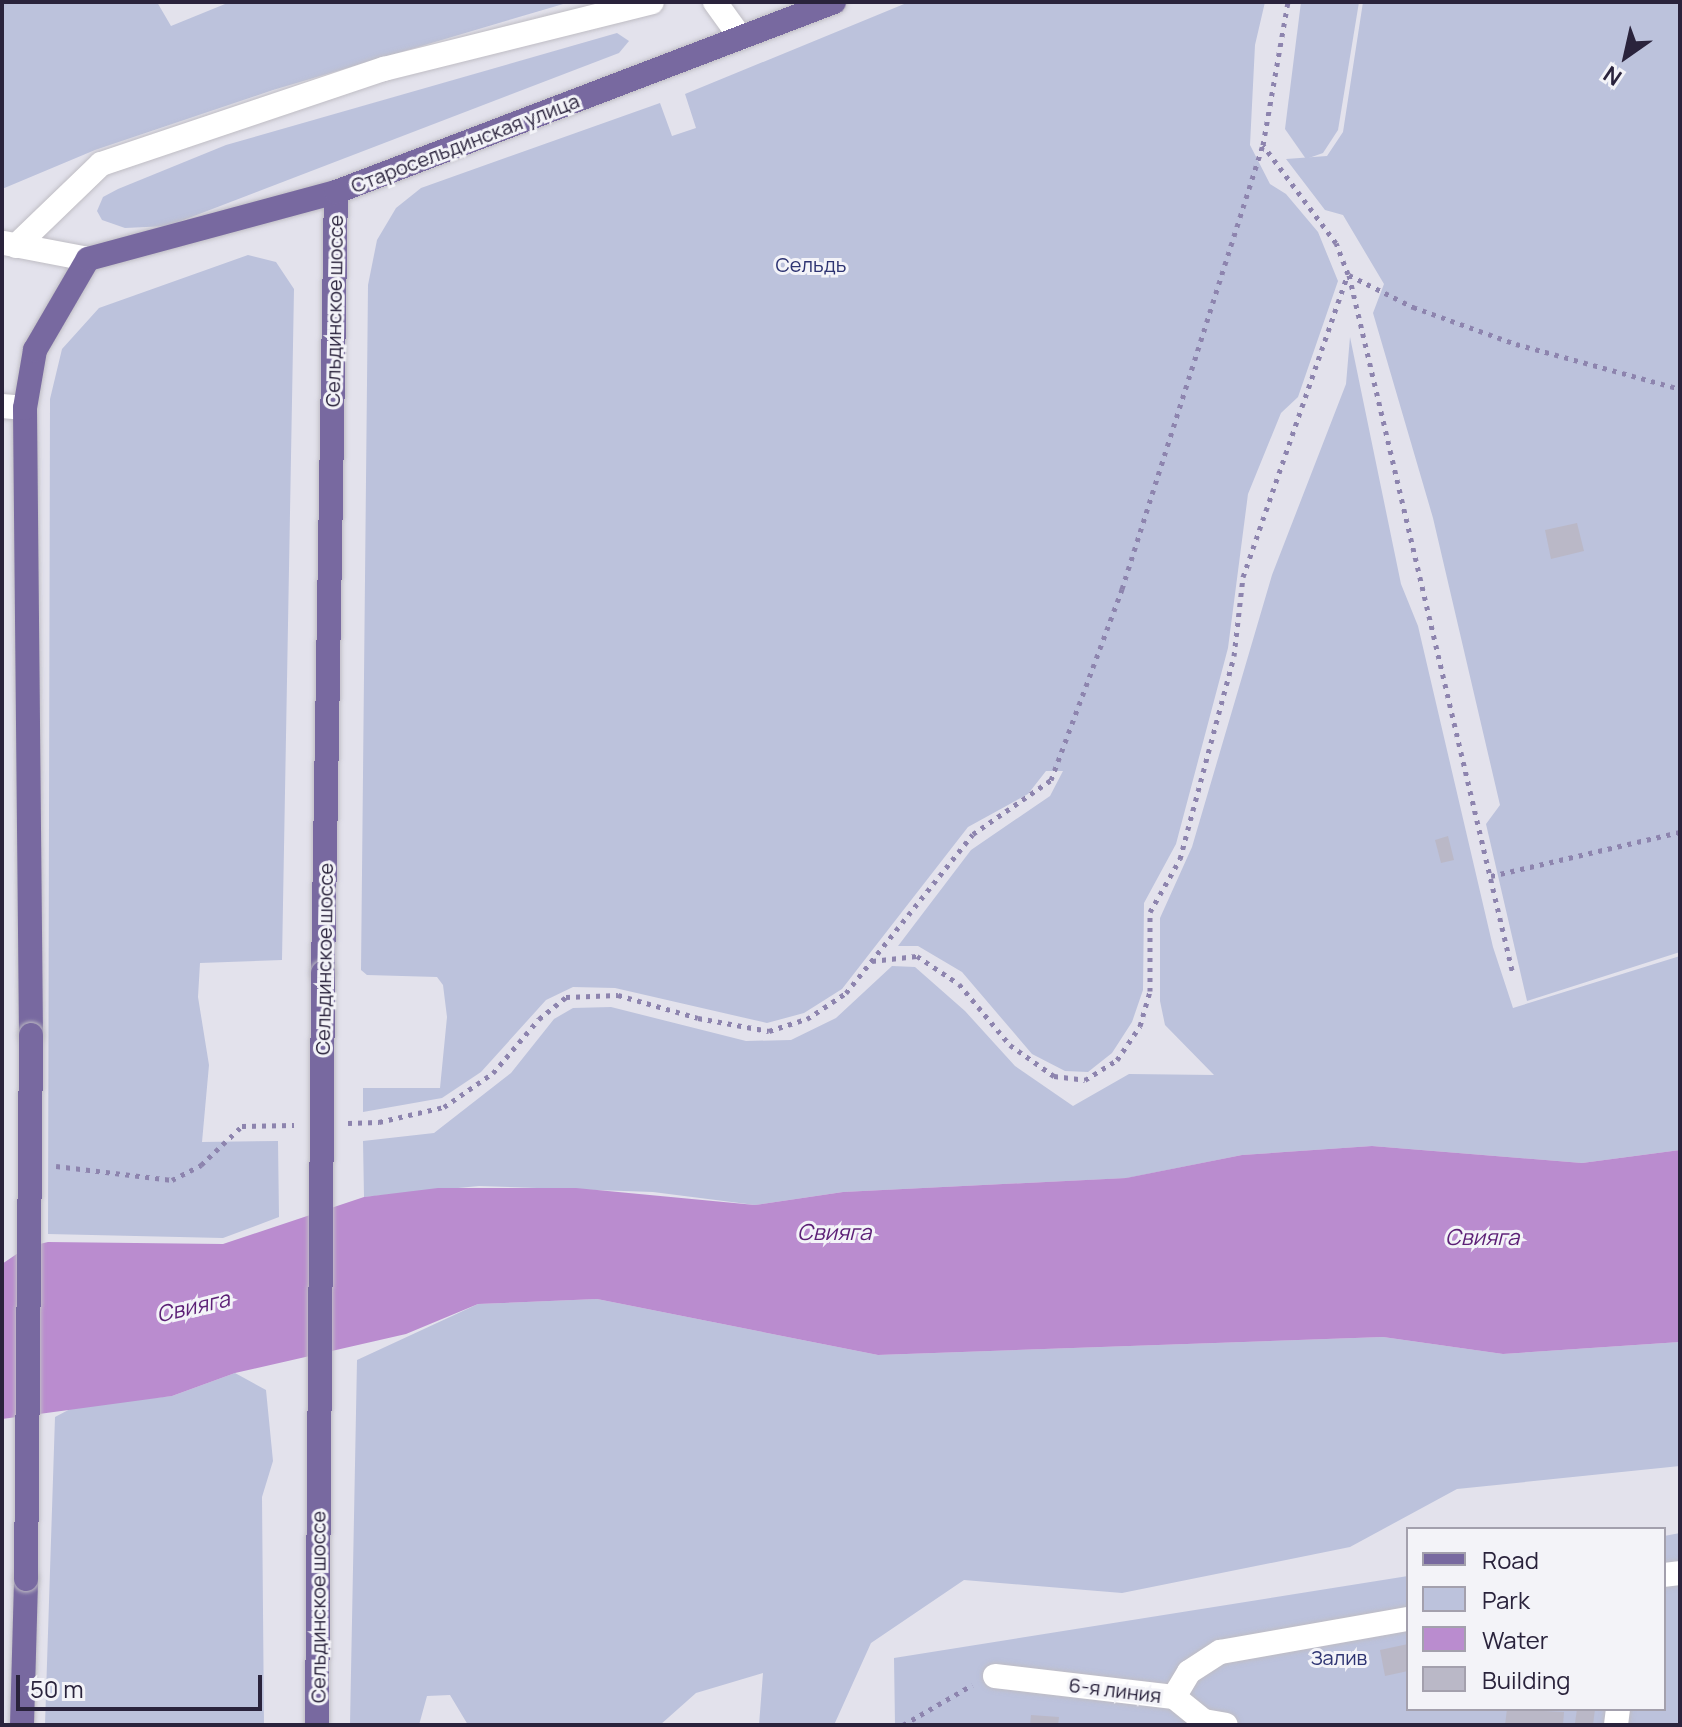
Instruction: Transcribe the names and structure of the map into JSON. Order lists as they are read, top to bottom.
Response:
{
  "streets": {
    "main road": ["Старосельдинская улица", "Сельдинское шоссе"],
    "street": ["6-я линия"]
  },
  "crossings": [
    ["Старосельдинская улица", "Сельдинское шоссе"]
  ],
  "water": ["Свияга"],
  "parks": ["Сельдь", "Залив"],
  "legend": [
    "Road",
    "Park",
    "Water",
    "Building"
  ],
  "scale_bar": "50 m",
  "north": "bottom left"
}
